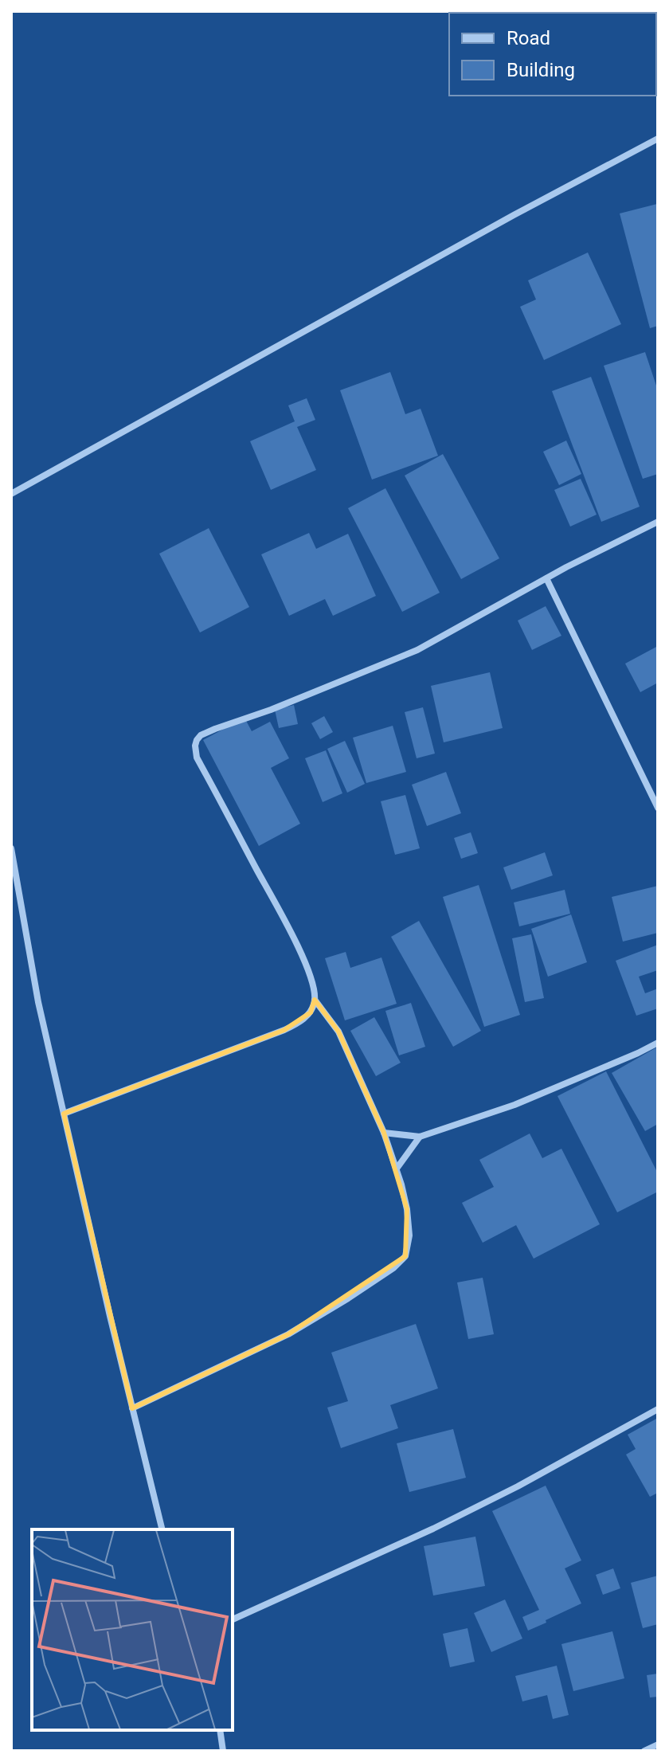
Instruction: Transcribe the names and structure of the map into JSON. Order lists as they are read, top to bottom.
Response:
{
  "legend": ["Road", "Building"]
}
